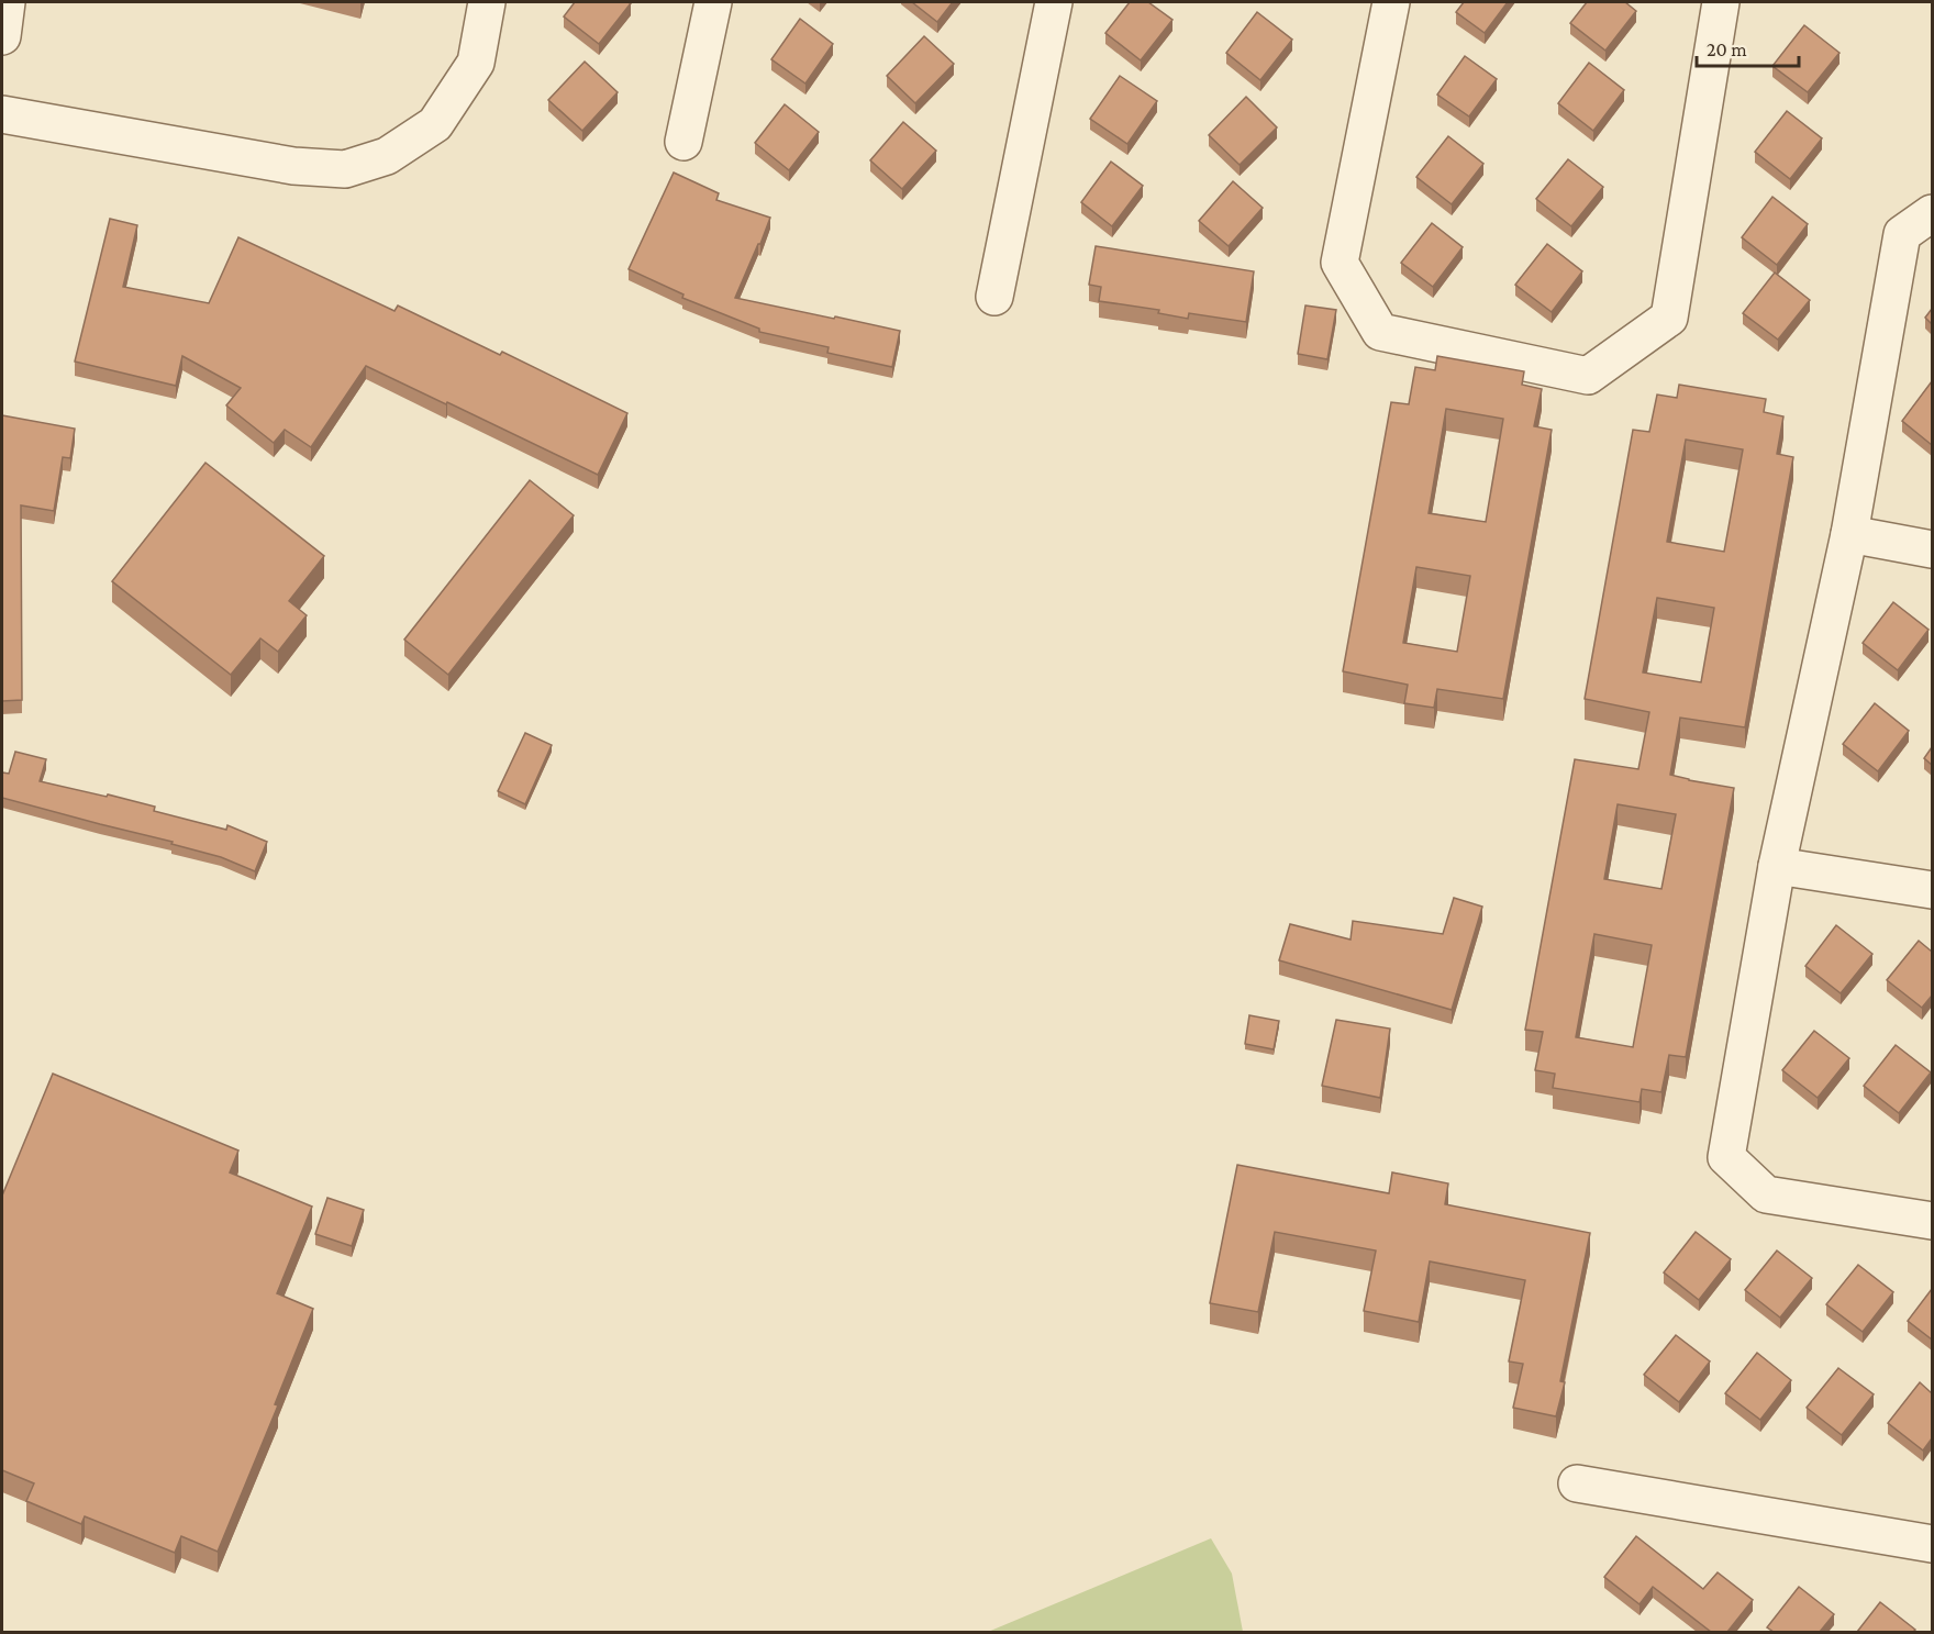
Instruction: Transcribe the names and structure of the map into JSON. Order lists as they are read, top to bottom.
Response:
{
  "scale_bar": "20 m"
}
